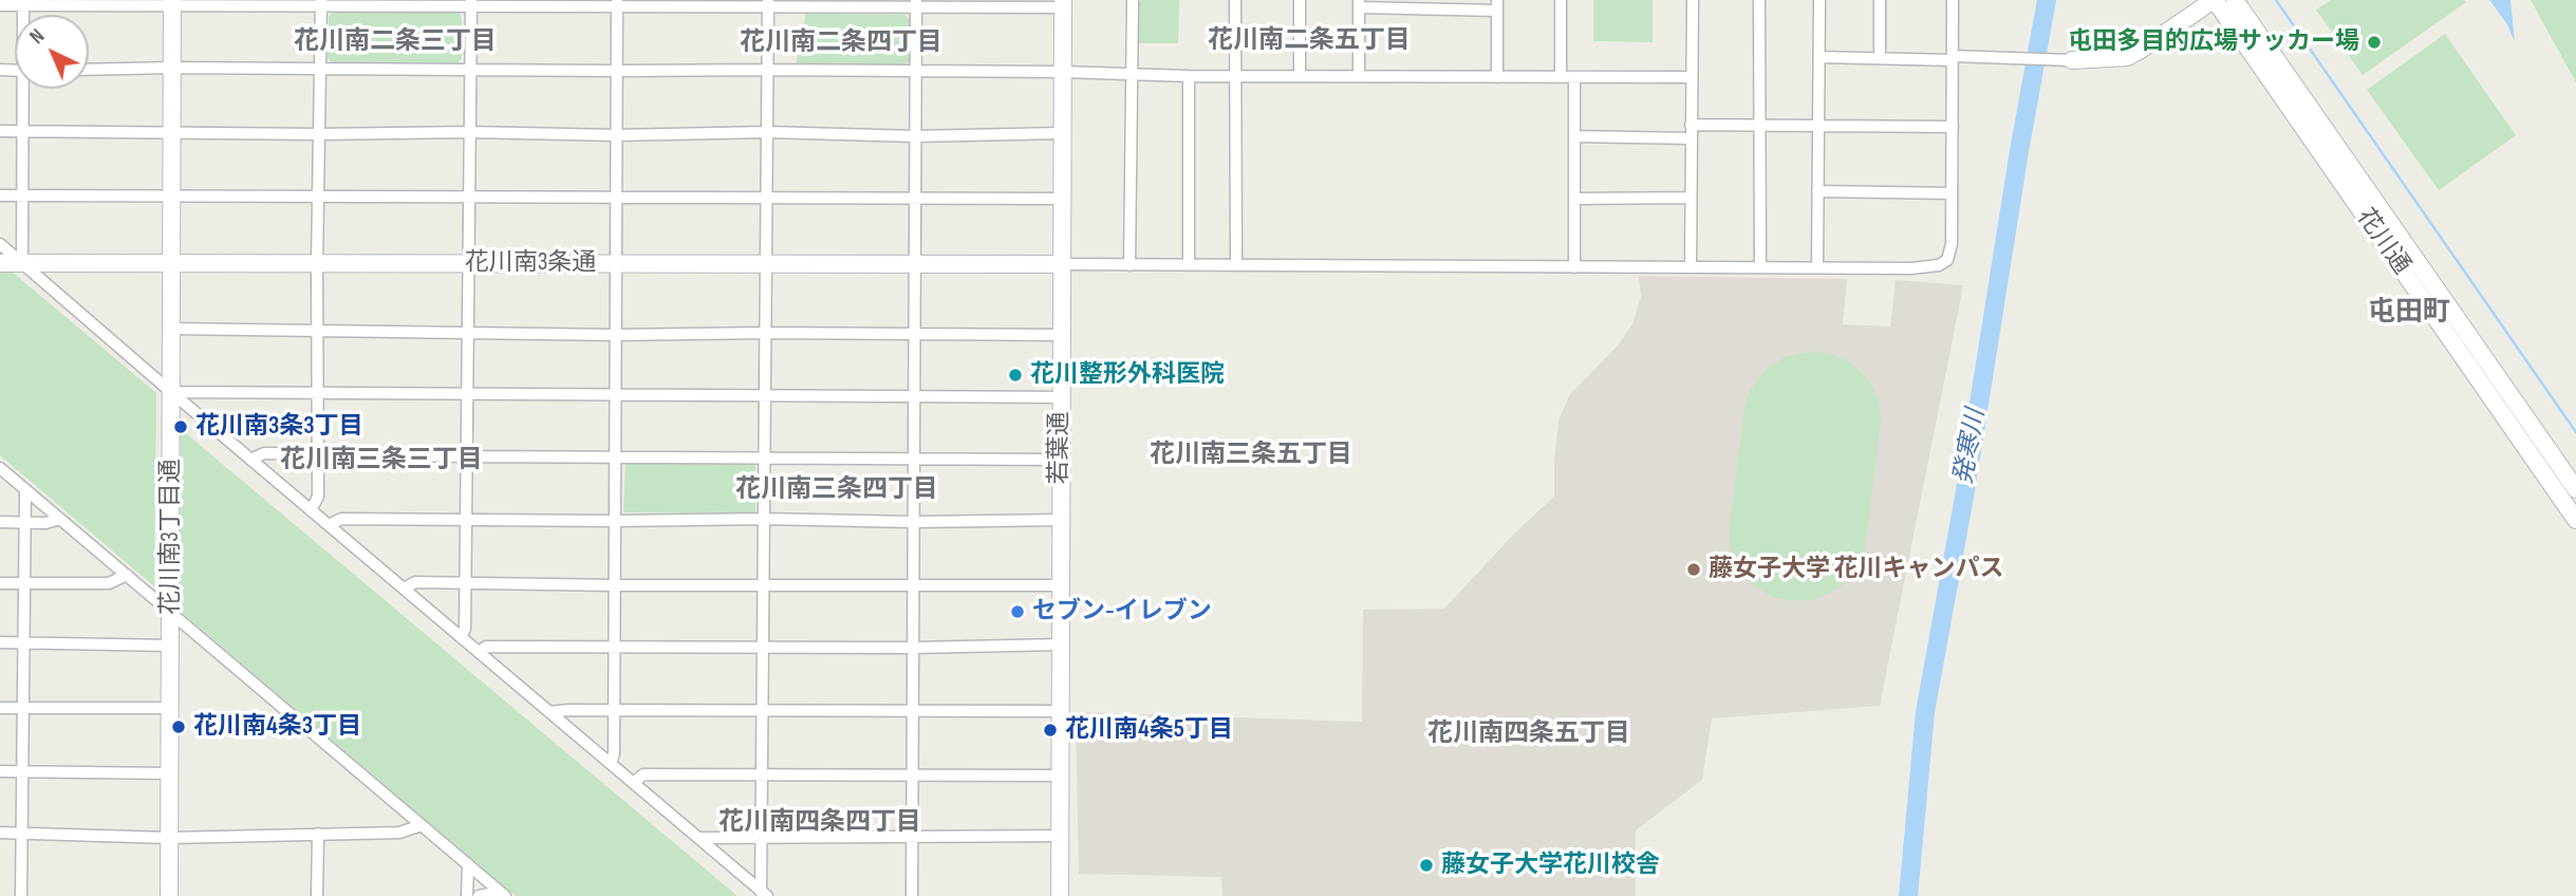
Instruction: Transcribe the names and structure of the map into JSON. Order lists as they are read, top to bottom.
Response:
{
  "streets": {
    "street": [
      "花川通",
      "花川南3条通",
      "若葉通",
      "花川南3丁目通"
    ]
  },
  "crossings": [
    ["花川南3条通", "若葉通"],
    ["花川南3条通", "花川南3丁目通"]
  ],
  "districts": [
    "花川南二条五丁目",
    "花川南二条三丁目",
    "花川南二条四丁目",
    "屯田町",
    "花川南三条五丁目",
    "花川南三条三丁目",
    "花川南三条四丁目",
    "花川南四条五丁目",
    "花川南四条四丁目"
  ],
  "water": ["発寒川"],
  "places": [
    "屯田多目的広場サッカー場",
    "花川整形外科医院",
    "花川南3条3丁目",
    "藤女子大学 花川キャンパス",
    "セブン-イレブン",
    "花川南4条3丁目",
    "花川南4条5丁目",
    "藤女子大学花川校舎"
  ],
  "north": "top left"
}
